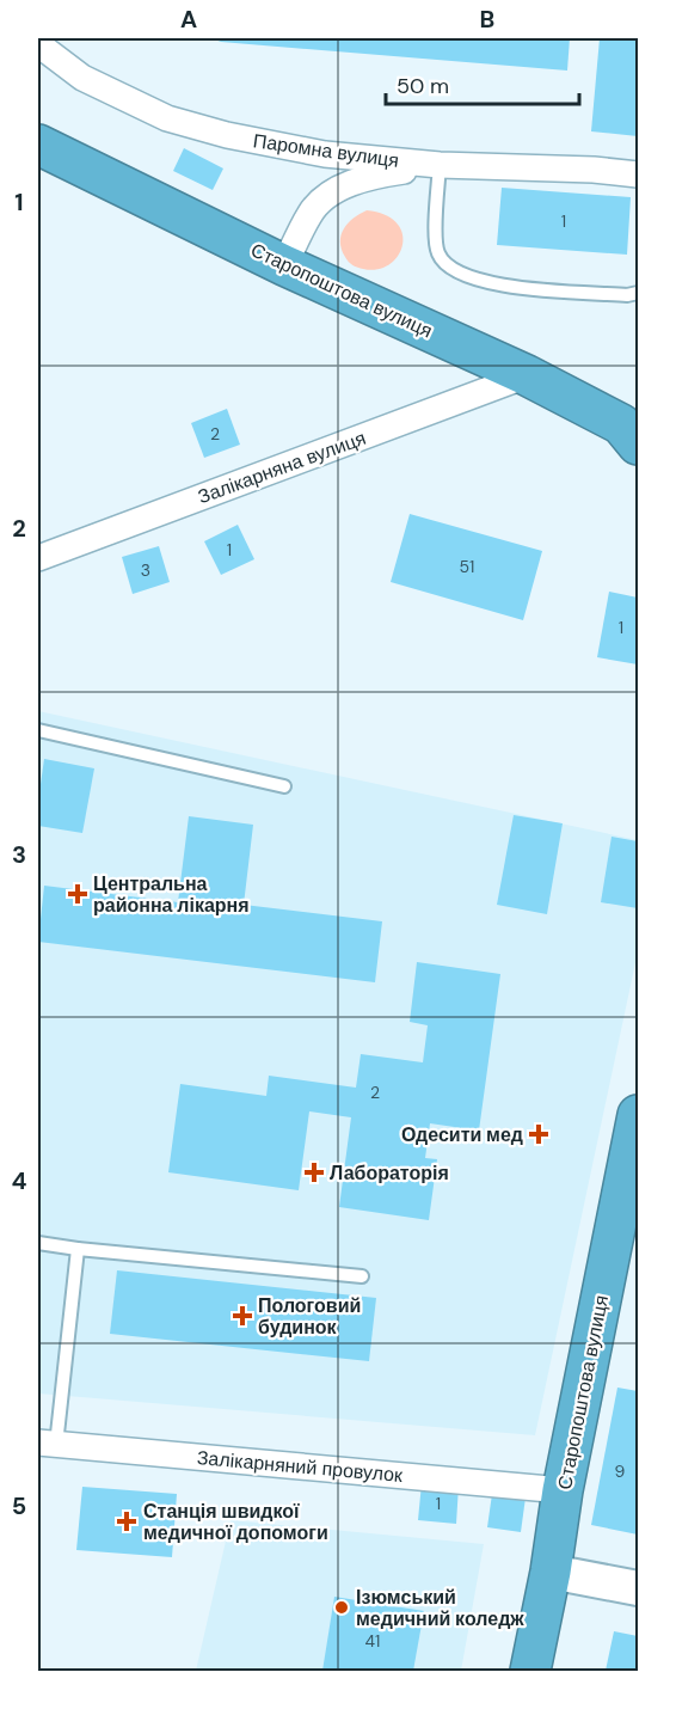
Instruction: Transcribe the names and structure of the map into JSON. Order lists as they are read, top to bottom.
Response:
{
  "streets": {
    "highway": ["Старопоштова вулиця"],
    "street": ["Паромна вулиця", "Залікарняна вулиця", "Залікарняний провулок"]
  },
  "crossings": [
    ["Старопоштова вулиця", "Залікарняна вулиця"],
    ["Старопоштова вулиця", "Залікарняний провулок"]
  ],
  "places": {
    "health": [
      "Центральна районна лікарня",
      "Одесити мед",
      "Лабораторія",
      "Пологовий будинок",
      "Станція швидкої медичної допомоги"
    ],
    "other": ["Ізюмський медичний коледж"]
  },
  "house_numbers": [
    "1",
    "2",
    "1",
    "51",
    "3",
    "1",
    "2",
    "9",
    "1",
    "41"
  ],
  "scale_bar": "50 m",
  "grid": {
    "columns": ["A", "B"],
    "rows": [
      "1",
      "2",
      "3",
      "4",
      "5"
    ]
  }
}
